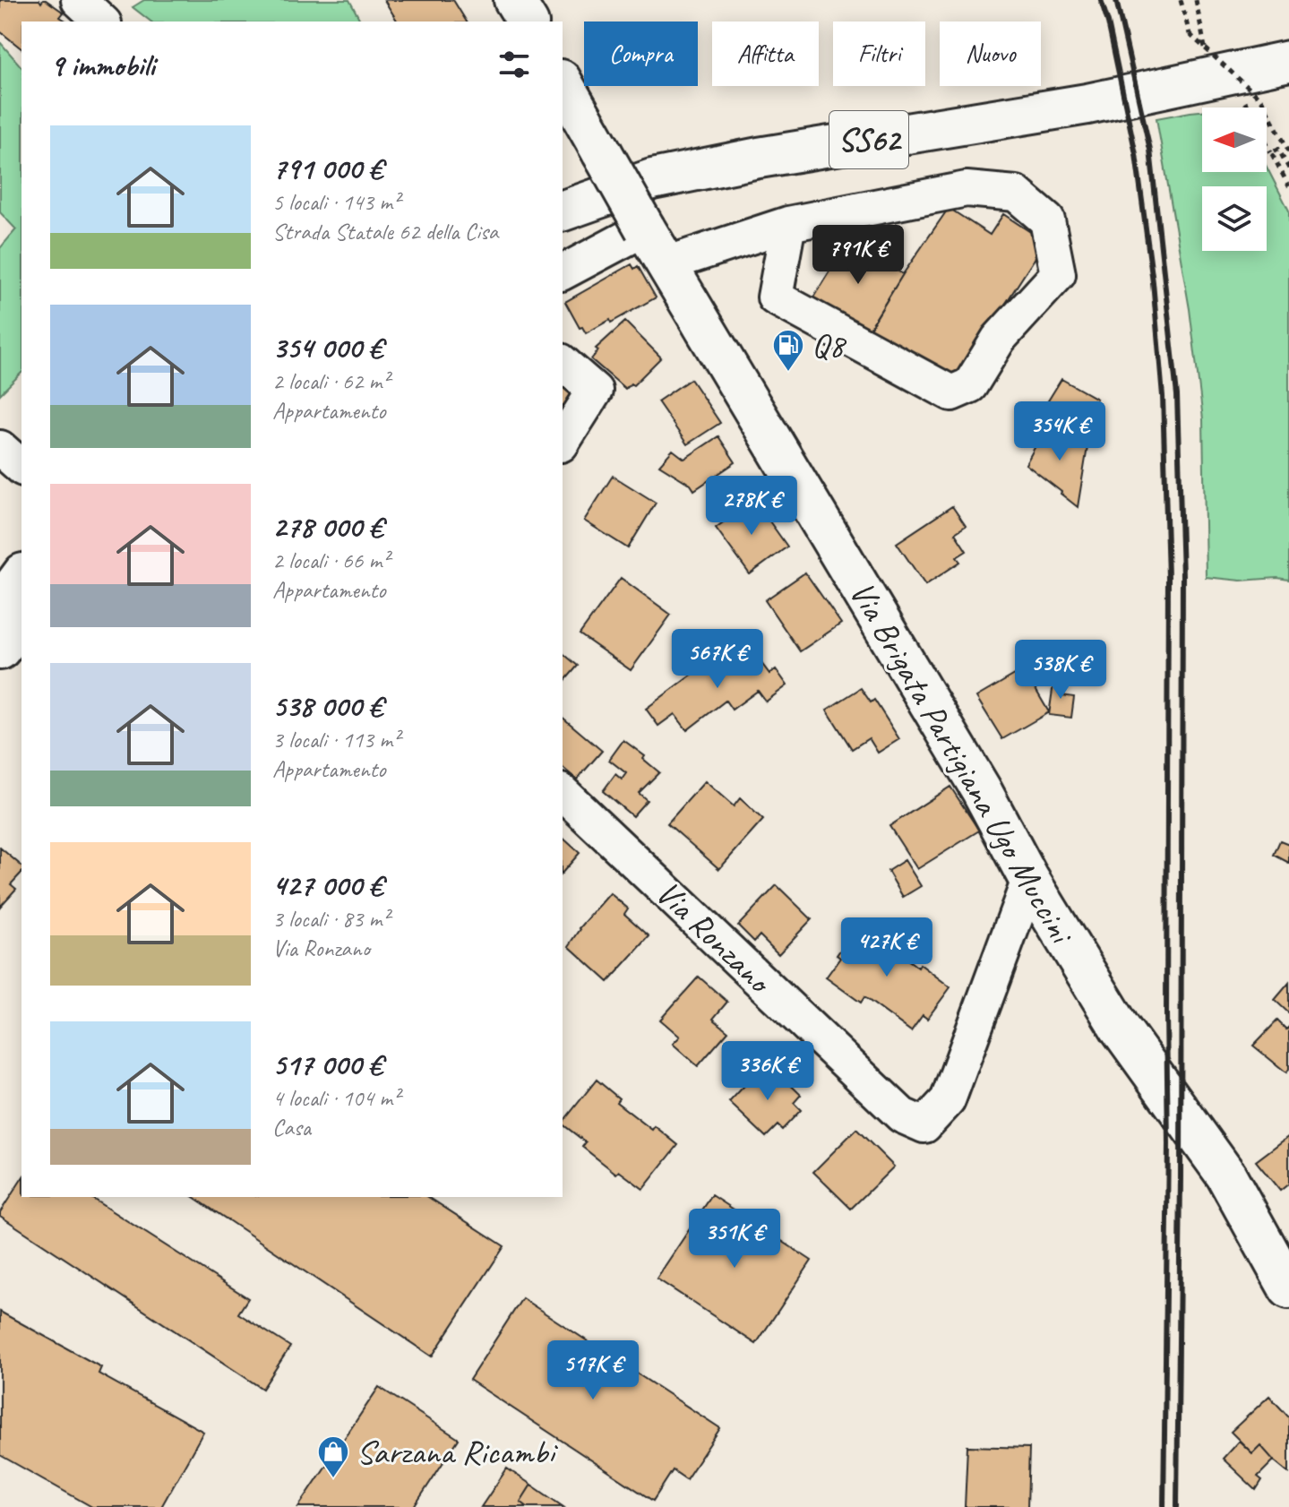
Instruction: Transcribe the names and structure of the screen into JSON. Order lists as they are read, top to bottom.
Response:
{
  "streets": {
    "main road": ["SS62", "Via Brigata Partigiana Ugo Muccini"],
    "street": ["Via Ronzano"]
  },
  "crossings": [
    ["Via Brigata Partigiana Ugo Muccini", "Via Ronzano"]
  ],
  "places": {
    "fuel station": ["Q8"],
    "shop": ["Sarzana Ricambi"]
  },
  "north": "left",
  "page": {
    "chip": [
      "Compra",
      "Affitta",
      "Filtri",
      "Nuovo"
    ],
    "heading": "9 immobili",
    "list": [
      {
        "name": "791 000 €",
        "note": "5 locali · 143 m² · Strada Statale 62 della Cisa"
      },
      {
        "name": "354 000 €",
        "note": "2 locali · 62 m² · Appartamento"
      },
      {
        "name": "278 000 €",
        "note": "2 locali · 66 m² · Appartamento"
      },
      {
        "name": "538 000 €",
        "note": "3 locali · 113 m² · Appartamento"
      },
      {
        "name": "427 000 €",
        "note": "3 locali · 83 m² · Via Ronzano"
      },
      {
        "name": "517 000 €",
        "note": "4 locali · 104 m² · Casa"
      }
    ],
    "price": [
      "791K €",
      "354K €",
      "278K €",
      "567K €",
      "538K €",
      "427K €",
      "336K €",
      "351K €",
      "517K €"
    ]
  }
}
